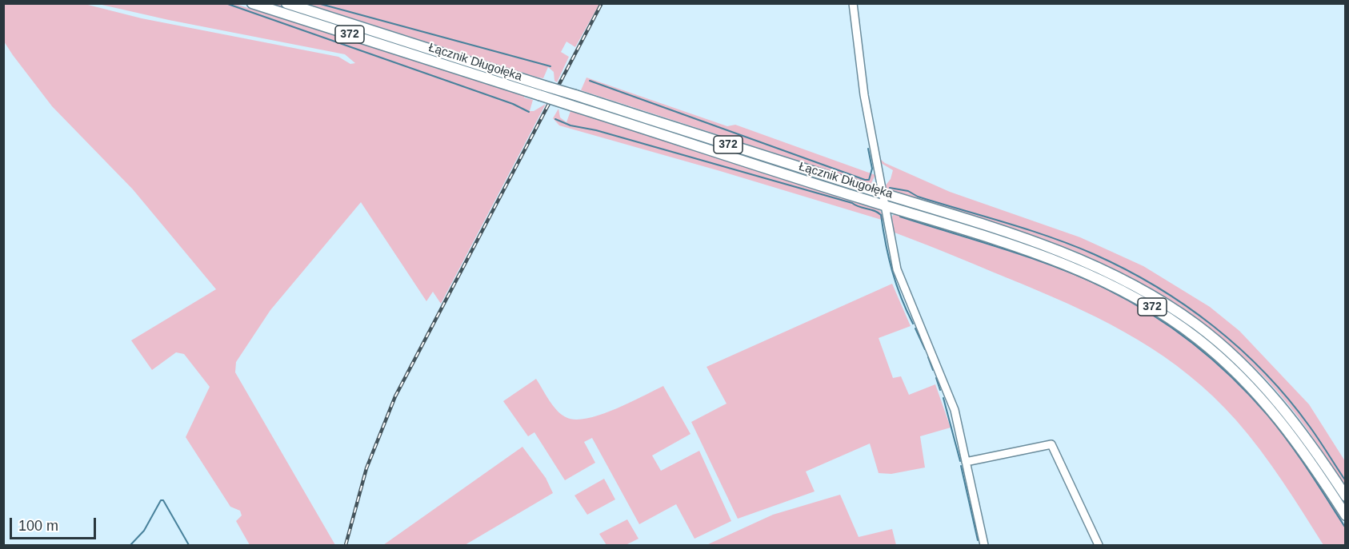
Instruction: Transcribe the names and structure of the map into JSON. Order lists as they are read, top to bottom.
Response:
{
  "streets": {
    "main road": ["372", "Łącznik Długołęka"]
  },
  "scale_bar": "100 m"
}
